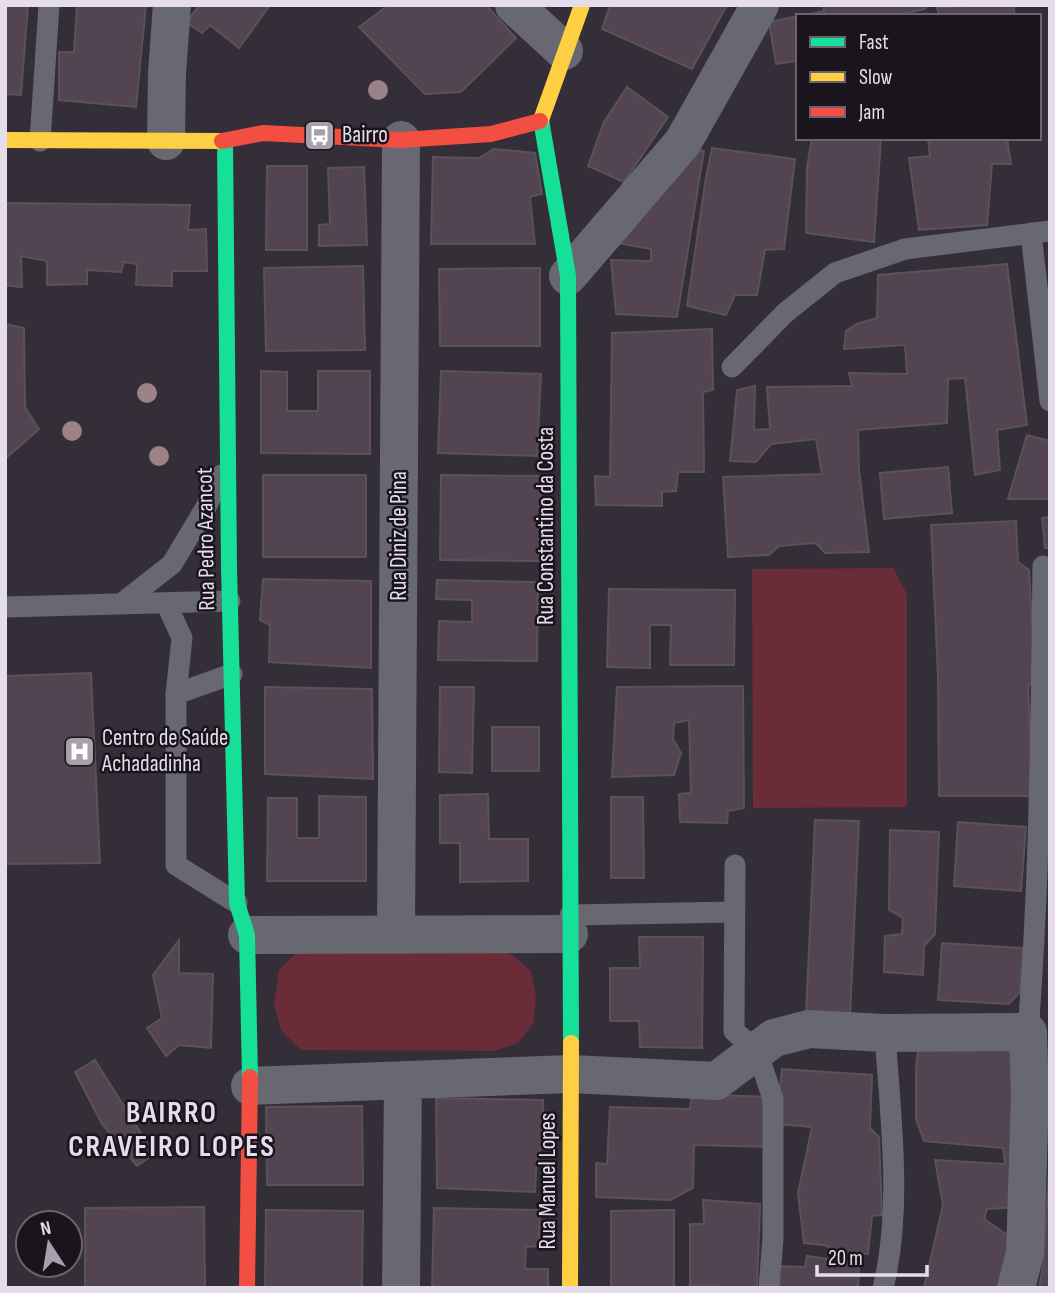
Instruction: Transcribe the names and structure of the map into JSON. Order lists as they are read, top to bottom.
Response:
{
  "streets": {
    "street": [
      "Rua Constantino da Costa",
      "Rua Diniz de Pina",
      "Rua Pedro Azancot",
      "Rua Manuel Lopes"
    ]
  },
  "crossings": [
    ["Rua Constantino da Costa", "Rua Manuel Lopes"]
  ],
  "districts": ["BAIRRO CRAVEIRO LOPES"],
  "places": {
    "bus stop": ["Bairro"],
    "hospital": ["Centro de Saúde Achadadinha"]
  },
  "legend": ["Fast", "Slow", "Jam"],
  "scale_bar": "20 m",
  "north": "top"
}
